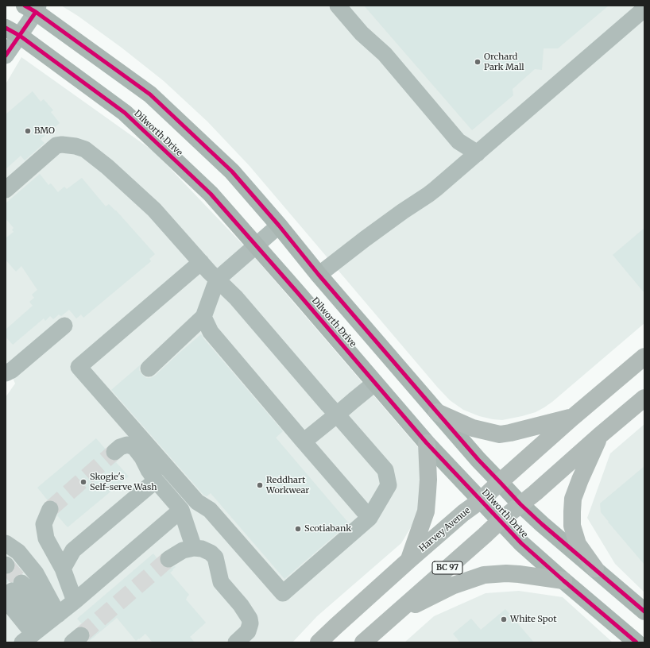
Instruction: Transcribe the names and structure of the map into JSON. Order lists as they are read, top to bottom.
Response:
{
  "streets": {
    "highway": ["Harvey Avenue", "BC 97"],
    "main road": ["Dilworth Drive"]
  },
  "crossings": [
    ["Dilworth Drive", "Harvey Avenue"],
    ["Dilworth Drive", "BC 97"]
  ],
  "places": [
    "Orchard Park Mall",
    "BMO",
    "Skogie's Self-serve Wash",
    "Reddhart Workwear",
    "Scotiabank",
    "White Spot"
  ]
}
